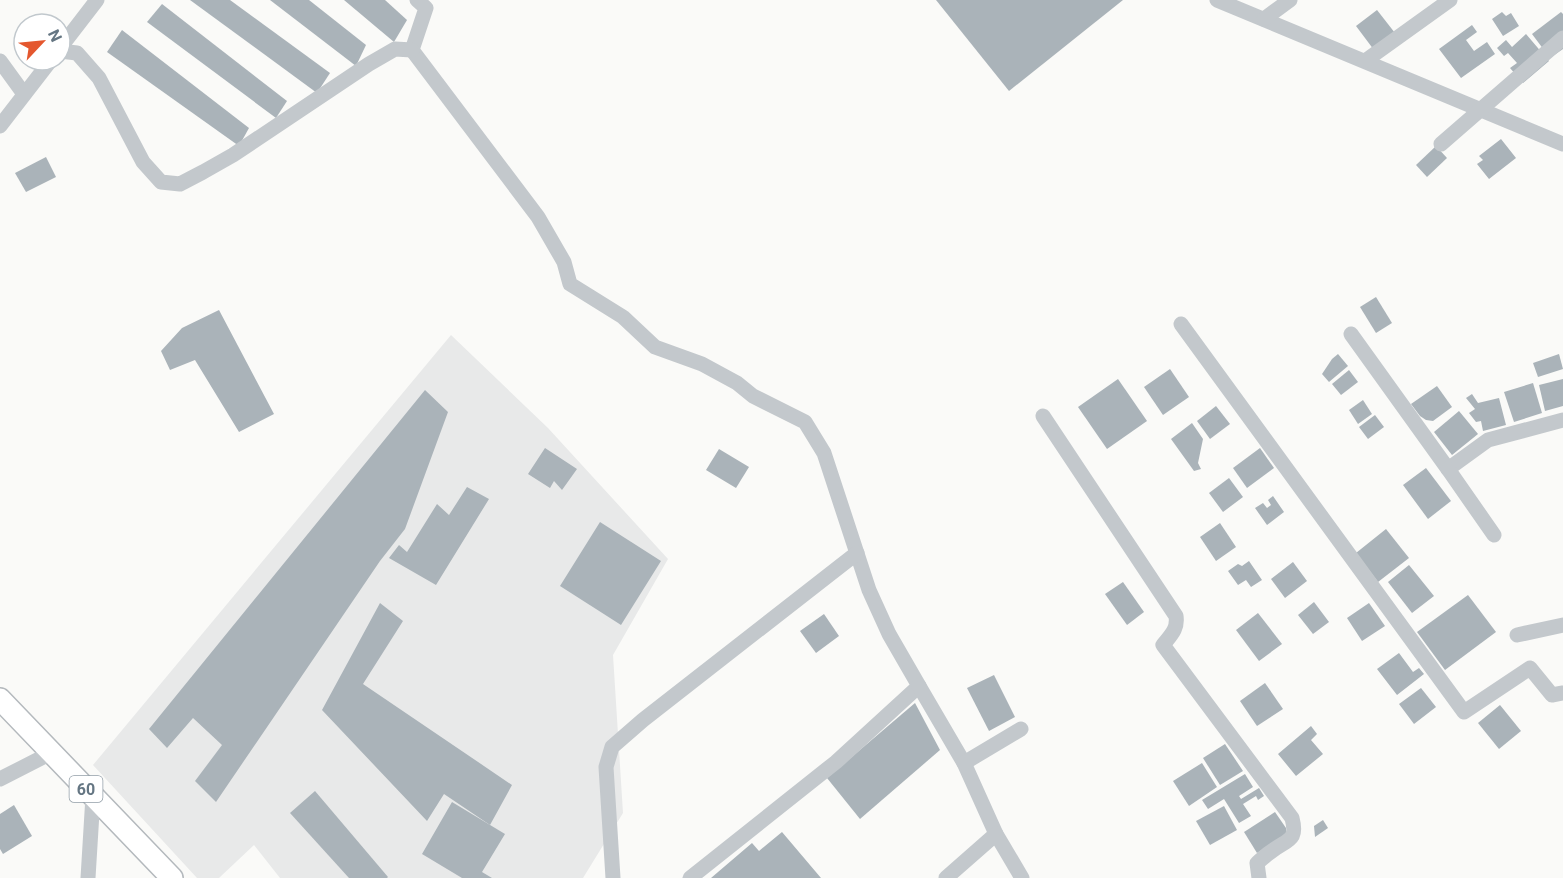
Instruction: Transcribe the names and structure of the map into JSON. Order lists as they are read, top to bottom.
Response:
{
  "streets": {
    "highway": ["60"]
  },
  "north": "top right"
}
